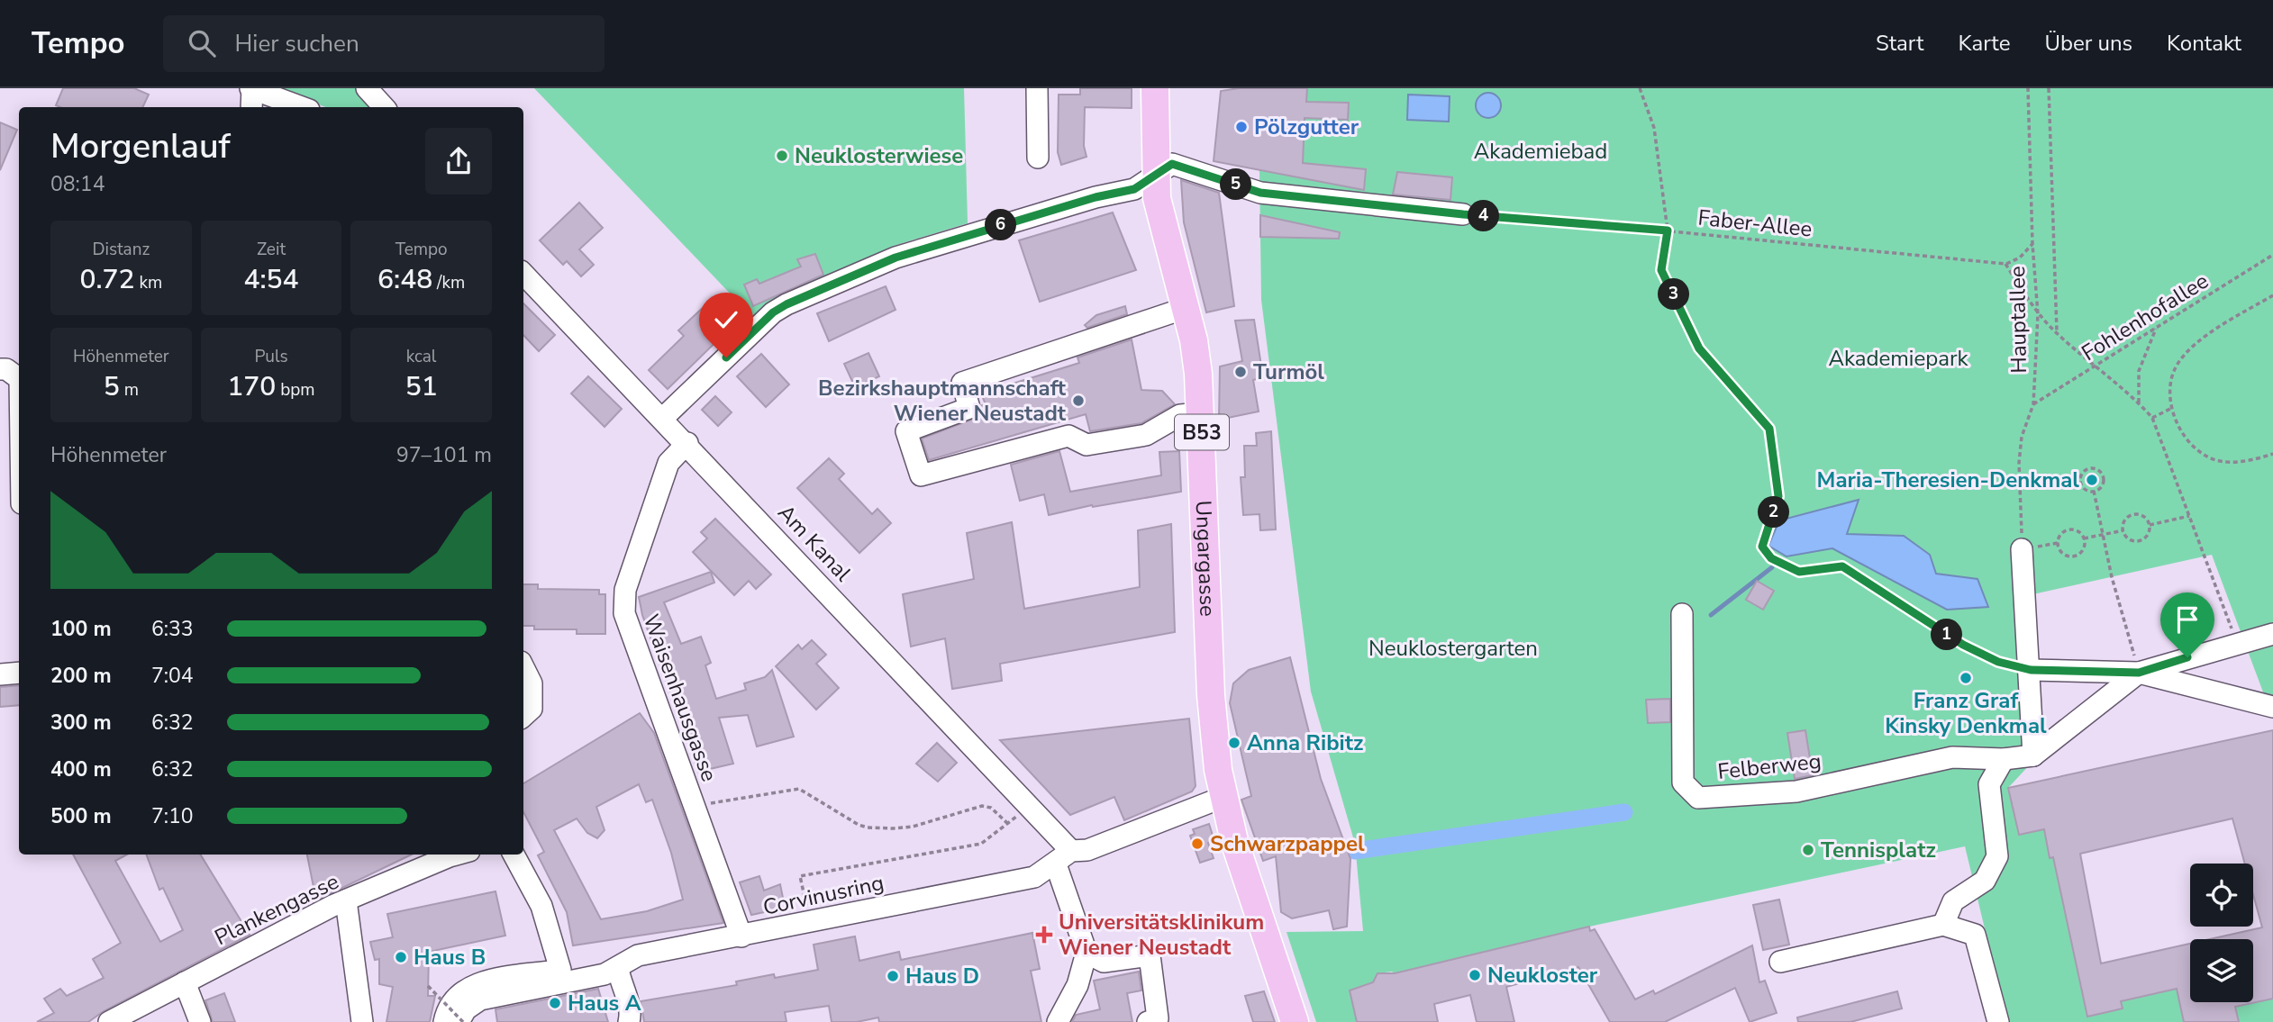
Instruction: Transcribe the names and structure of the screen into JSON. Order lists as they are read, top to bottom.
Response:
{
  "streets": {
    "main road": ["B53", "Ungargasse"],
    "street": [
      "Am Kanal",
      "Waisenhausgasse",
      "Felberweg",
      "Corvinusring",
      "Plankengasse"
    ],
    "path": ["Faber-Allee", "Fohlenhofallee", "Hauptallee"]
  },
  "crossings": [
    ["Fohlenhofallee", "Hauptallee"],
    ["Am Kanal", "Waisenhausgasse"],
    ["Am Kanal", "Corvinusring"],
    ["Ungargasse", "Corvinusring"],
    ["Waisenhausgasse", "Corvinusring"]
  ],
  "parks": ["Akademiebad", "Akademiepark", "Neuklostergarten"],
  "places": {
    "other": [
      "Pölzgutter",
      "Neuklosterwiese",
      "Turmöl",
      "Bezirkshauptmannschaft Wiener Neustadt",
      "Maria-Theresien-Denkmal",
      "Franz Graf Kinsky Denkmal",
      "Anna Ribitz",
      "Schwarzpappel",
      "Tennisplatz",
      "Haus B",
      "Neukloster",
      "Haus D",
      "Haus A"
    ],
    "health": ["Universitätsklinikum Wiener Neustadt"]
  },
  "page": {
    "header": "Tempo",
    "search": "Hier suchen",
    "nav": [
      "Start",
      "Karte",
      "Über uns",
      "Kontakt"
    ],
    "heading": ["Morgenlauf", "08:14"],
    "pins": [
      "5",
      "4",
      "6",
      "3",
      "2",
      "1"
    ],
    "stats": [
      ["Distanz", "0.72 km"],
      ["Zeit", "4:54"],
      ["Tempo", "6:48 /km"],
      ["Höhenmeter", "5 m"],
      ["Puls", "170 bpm"],
      ["kcal", "51"]
    ],
    "chart": ["Höhenmeter", "97–101 m"],
    "list": [
      {
        "name": "100 m",
        "note": "6:33"
      },
      {
        "name": "200 m",
        "note": "7:04"
      },
      {
        "name": "300 m",
        "note": "6:32"
      },
      {
        "name": "400 m",
        "note": "6:32"
      },
      {
        "name": "500 m",
        "note": "7:10"
      }
    ]
  }
}
